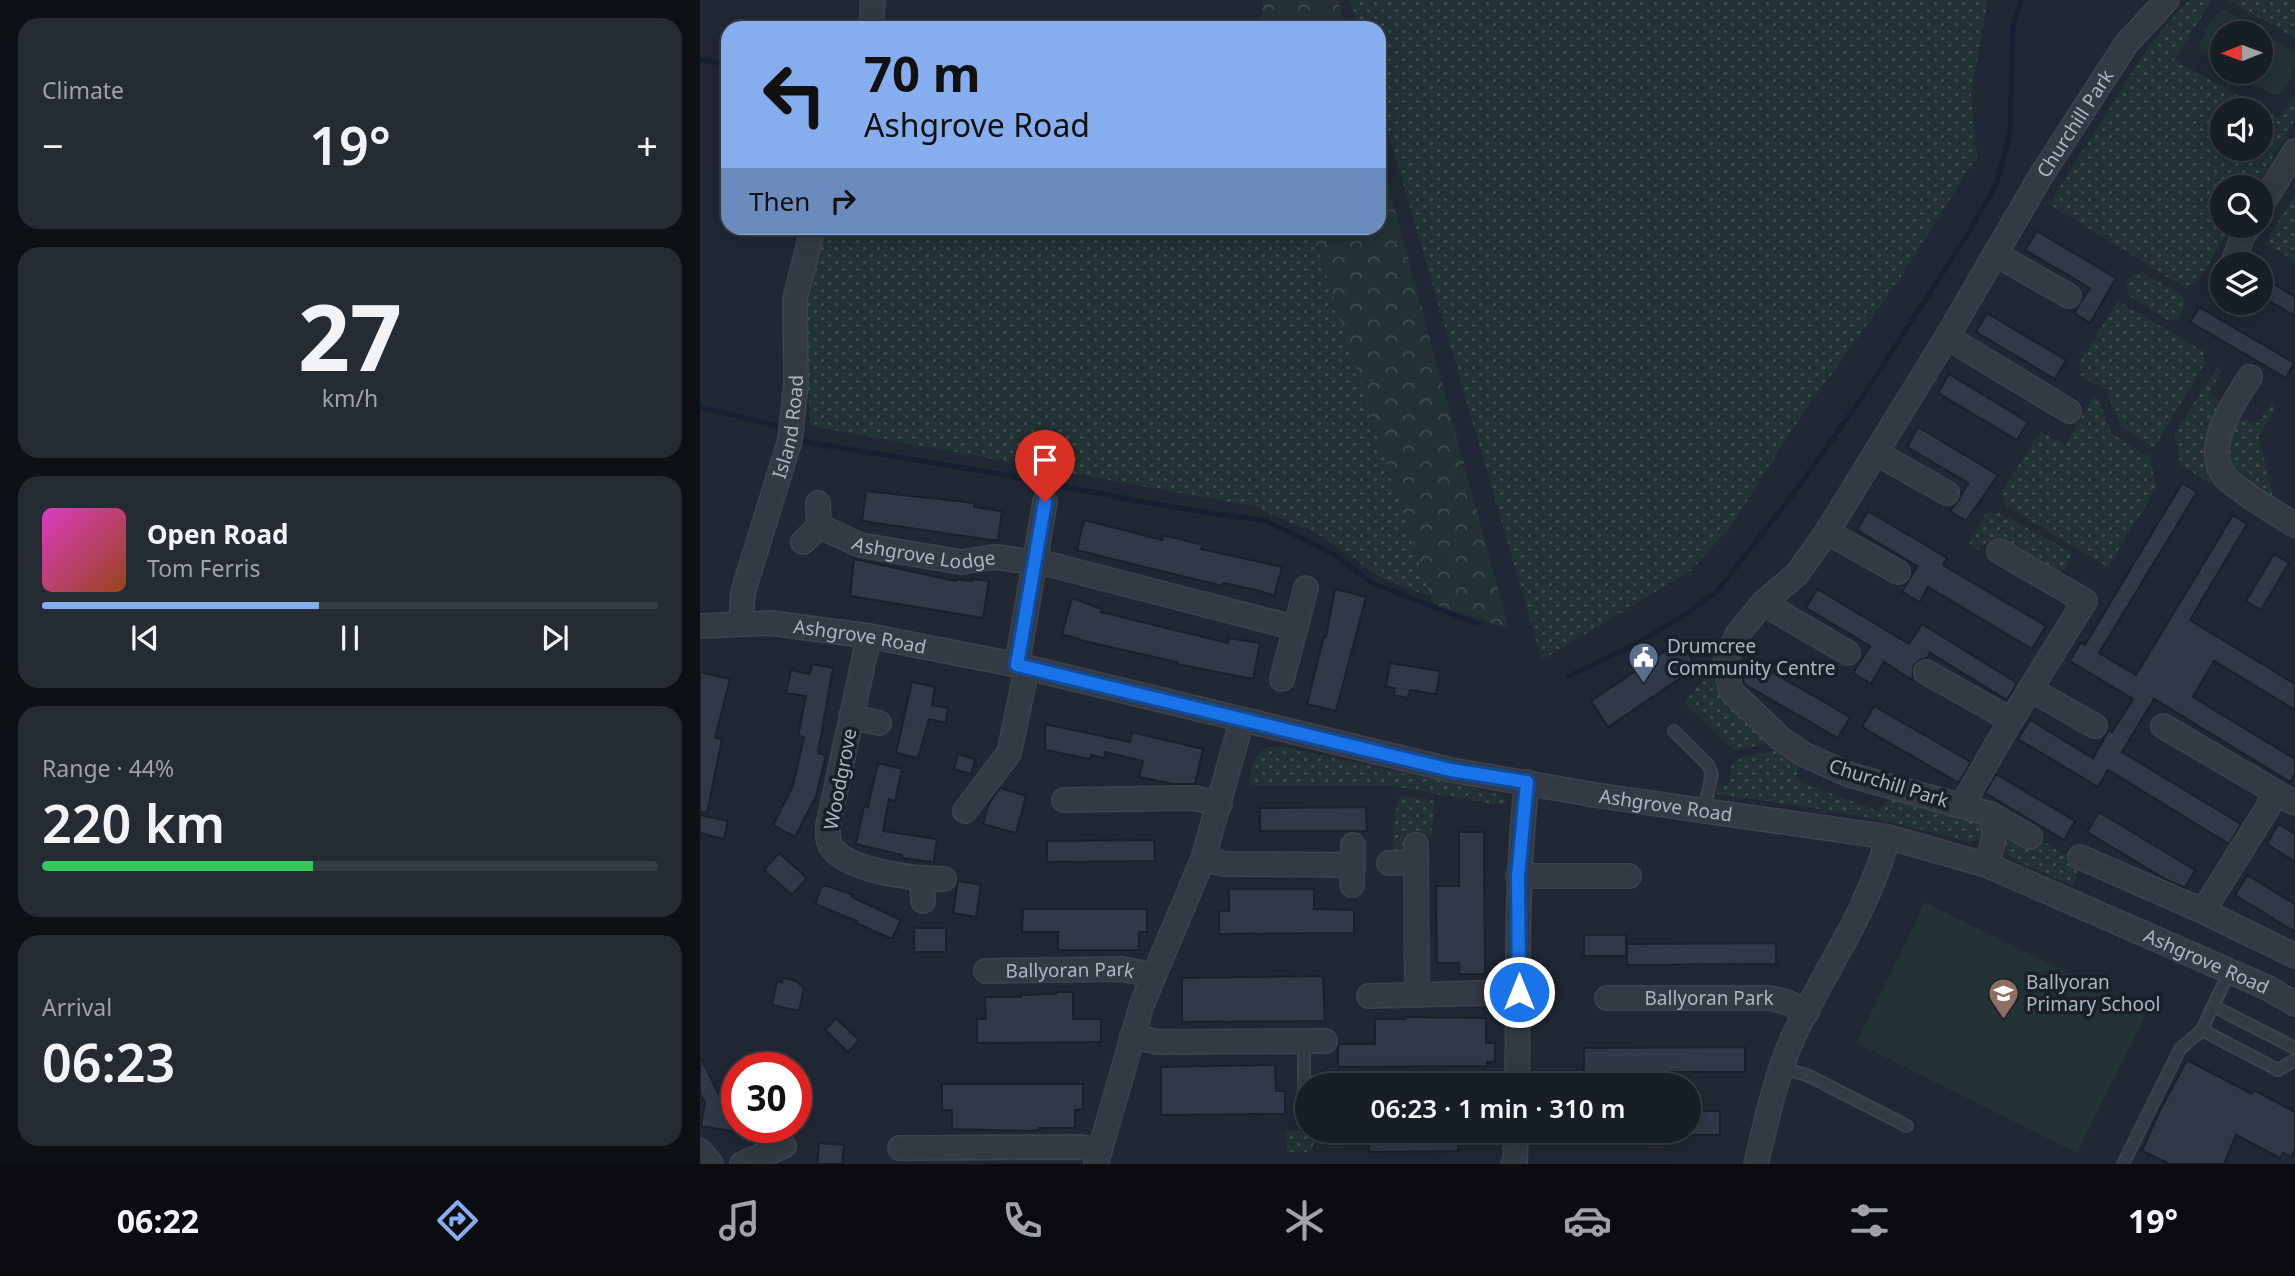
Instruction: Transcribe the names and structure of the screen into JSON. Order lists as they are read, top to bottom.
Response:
{
  "streets": {
    "street": [
      "Churchill Park",
      "Island Road",
      "Ashgrove Lodge",
      "Ashgrove Road",
      "Woodgrove",
      "Ballyoran Park"
    ]
  },
  "crossings": [
    ["Island Road", "Ashgrove Road"],
    ["Ashgrove Road", "Woodgrove"],
    ["Ashgrove Road", "Ballyoran Park"]
  ],
  "places": {
    "public building": ["Drumcree Community Centre"],
    "school or university": ["Ballyoran Primary School"]
  },
  "north": "left",
  "page": {
    "tile": [
      "Climate",
      ["27", "km/h"],
      ["Range · 44%", "220 km"],
      ["Arrival", "06:23"]
    ],
    "turn": ["70 m", "Ashgrove Road"],
    "heat": ["−", "19°", "+"],
    "then": "Then",
    "song": ["Open Road", "Tom Ferris"],
    "limit": "30",
    "trip": "06:23 · 1 min · 310 m",
    "tabs": ["06:22", "19°"]
  }
}
